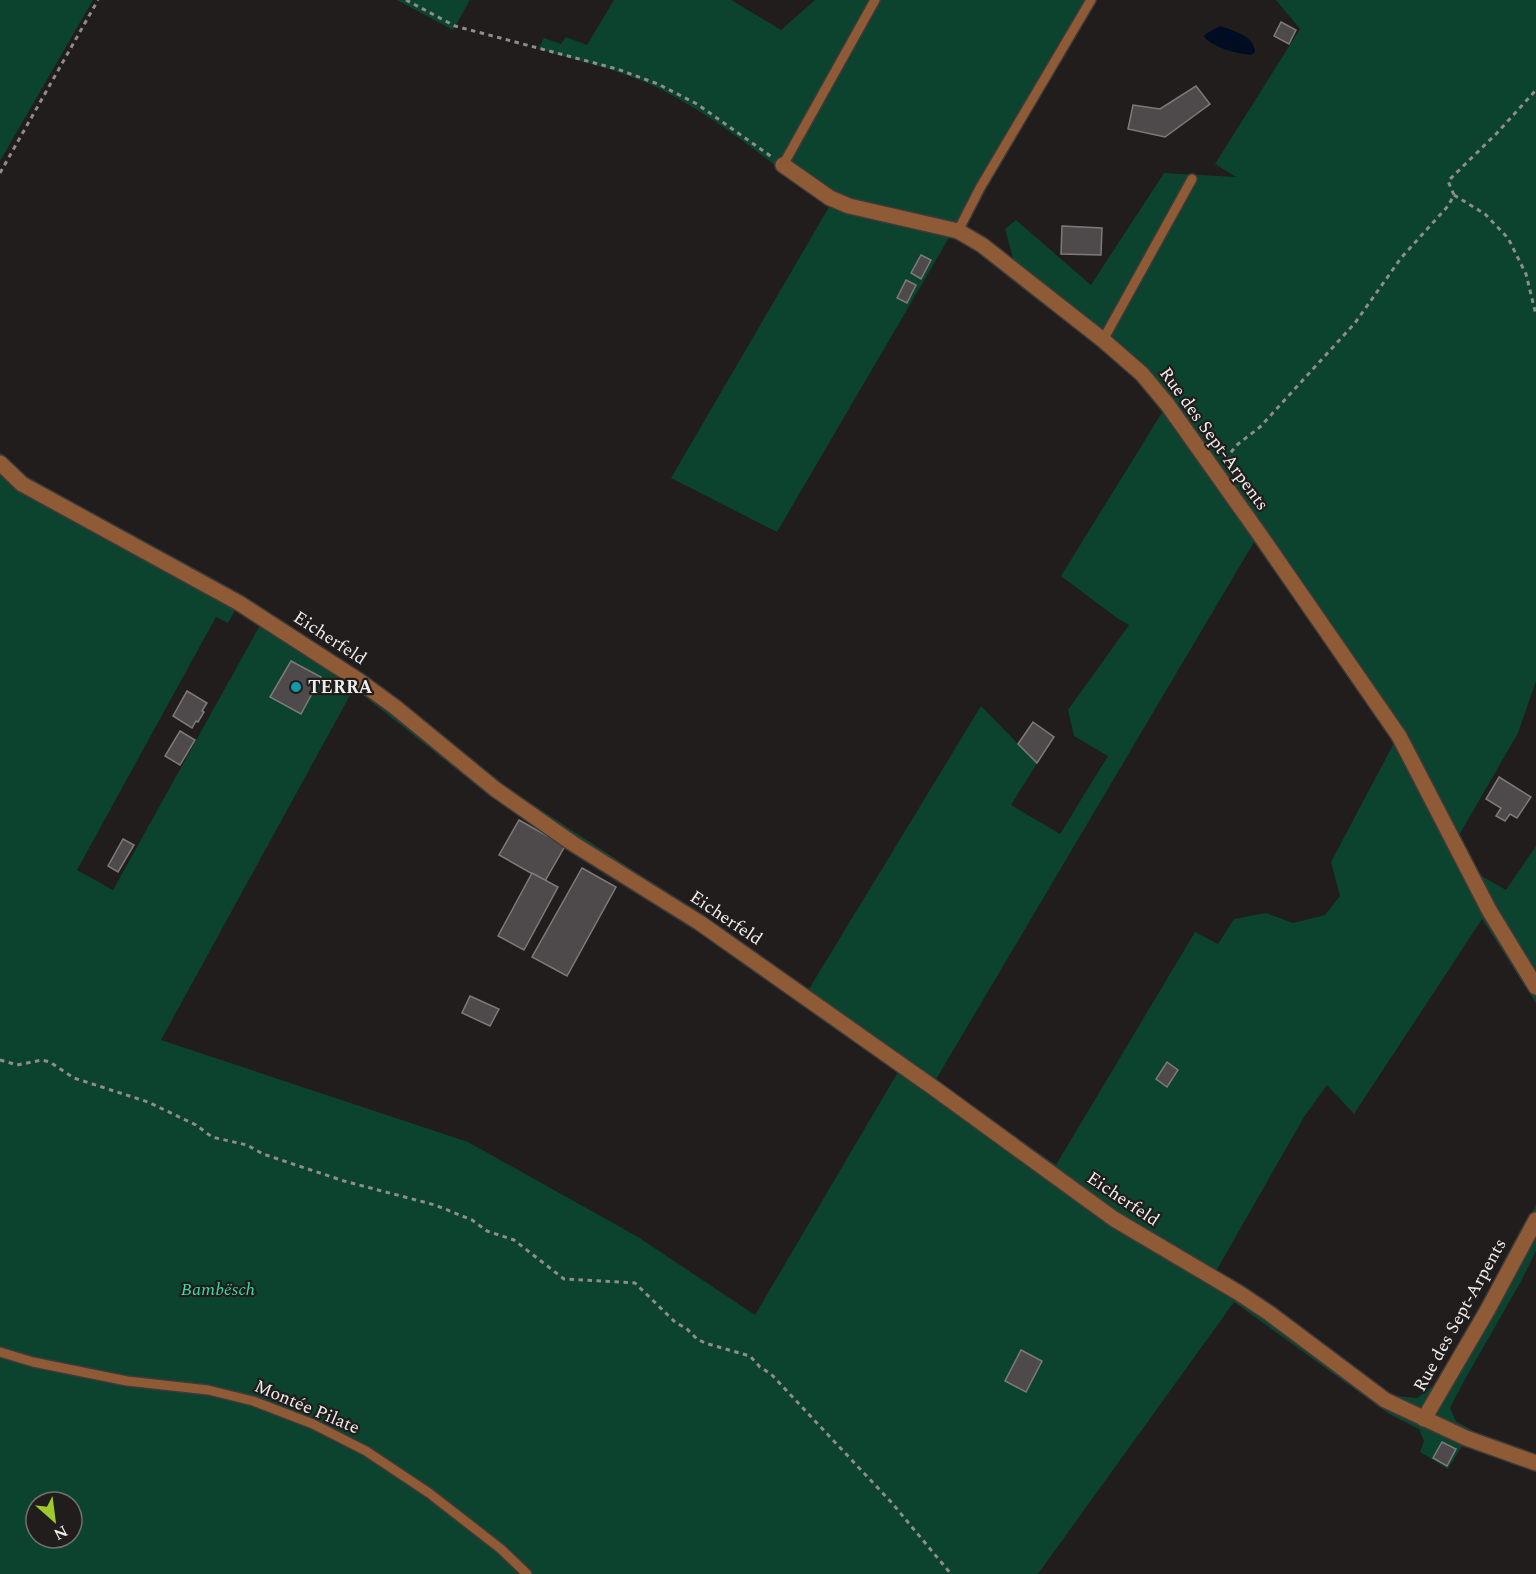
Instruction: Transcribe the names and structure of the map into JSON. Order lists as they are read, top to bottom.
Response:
{
  "streets": {
    "street": ["Rue des Sept-Arpents", "Eicherfeld"],
    "lane": ["Montée Pilate"]
  },
  "crossings": [
    ["Rue des Sept-Arpents", "Eicherfeld"]
  ],
  "parks": ["Bambësch"],
  "places": ["TERRA"],
  "north": "bottom right"
}
